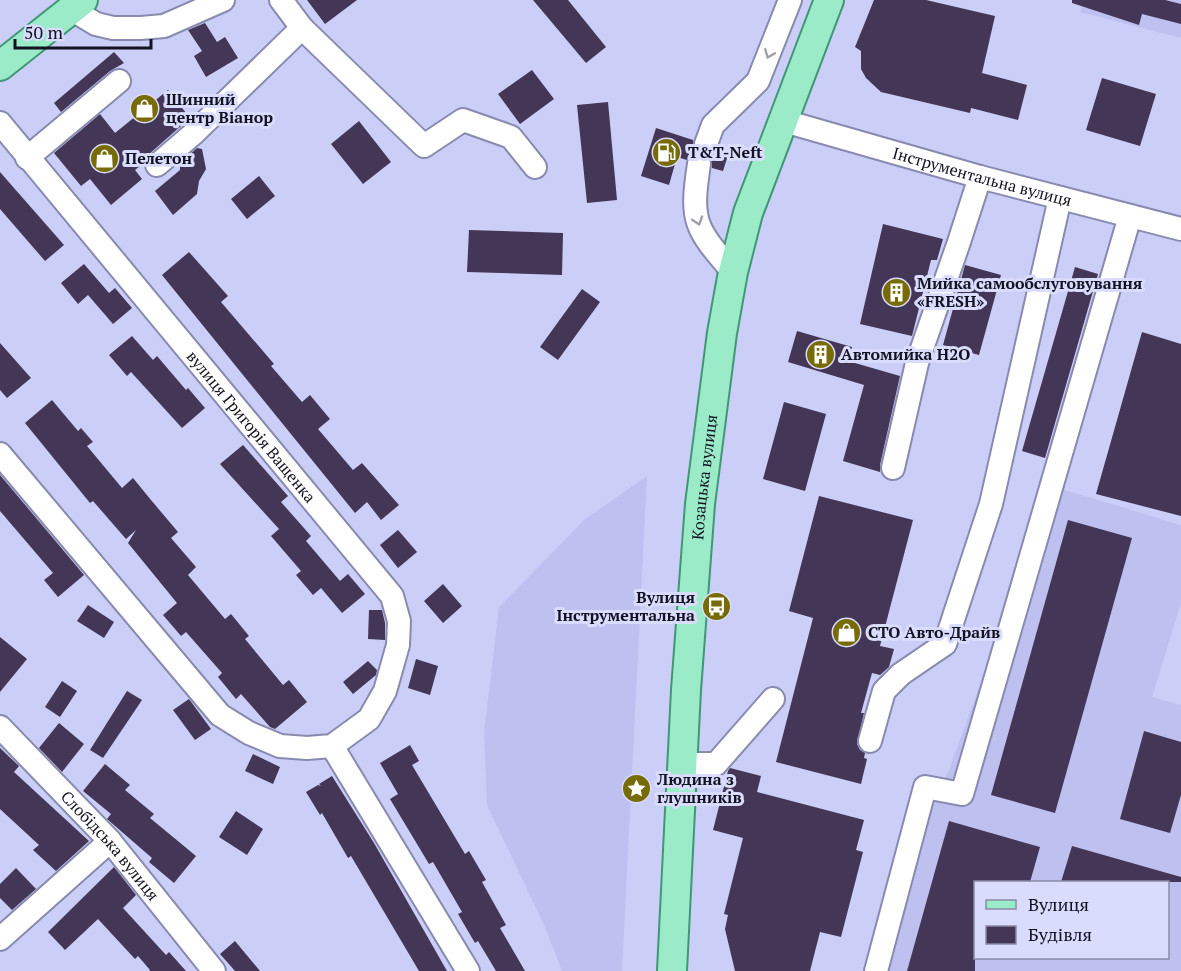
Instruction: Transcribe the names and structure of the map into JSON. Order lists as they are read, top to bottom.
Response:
{
  "streets": {
    "main road": ["Козацька вулиця"],
    "street": ["Інструментальна вулиця", "вулиця Григорія Ващенка", "Слобідська вулиця"]
  },
  "crossings": [
    ["Інструментальна вулиця", "Козацька вулиця"]
  ],
  "places": {
    "shop": ["Шинний центр Віанор", "Пелетон", "СТО Авто-Драйв"],
    "fuel station": ["T&T-Neft"],
    "building": ["Мийка самообслуговування «FRESH»", "Автомийка H2O"],
    "bus stop": ["Вулиця Інструментальна"],
    "place": ["Людина з глушників"]
  },
  "legend": ["Вулиця", "Будівля"],
  "scale_bar": "50 m"
}
